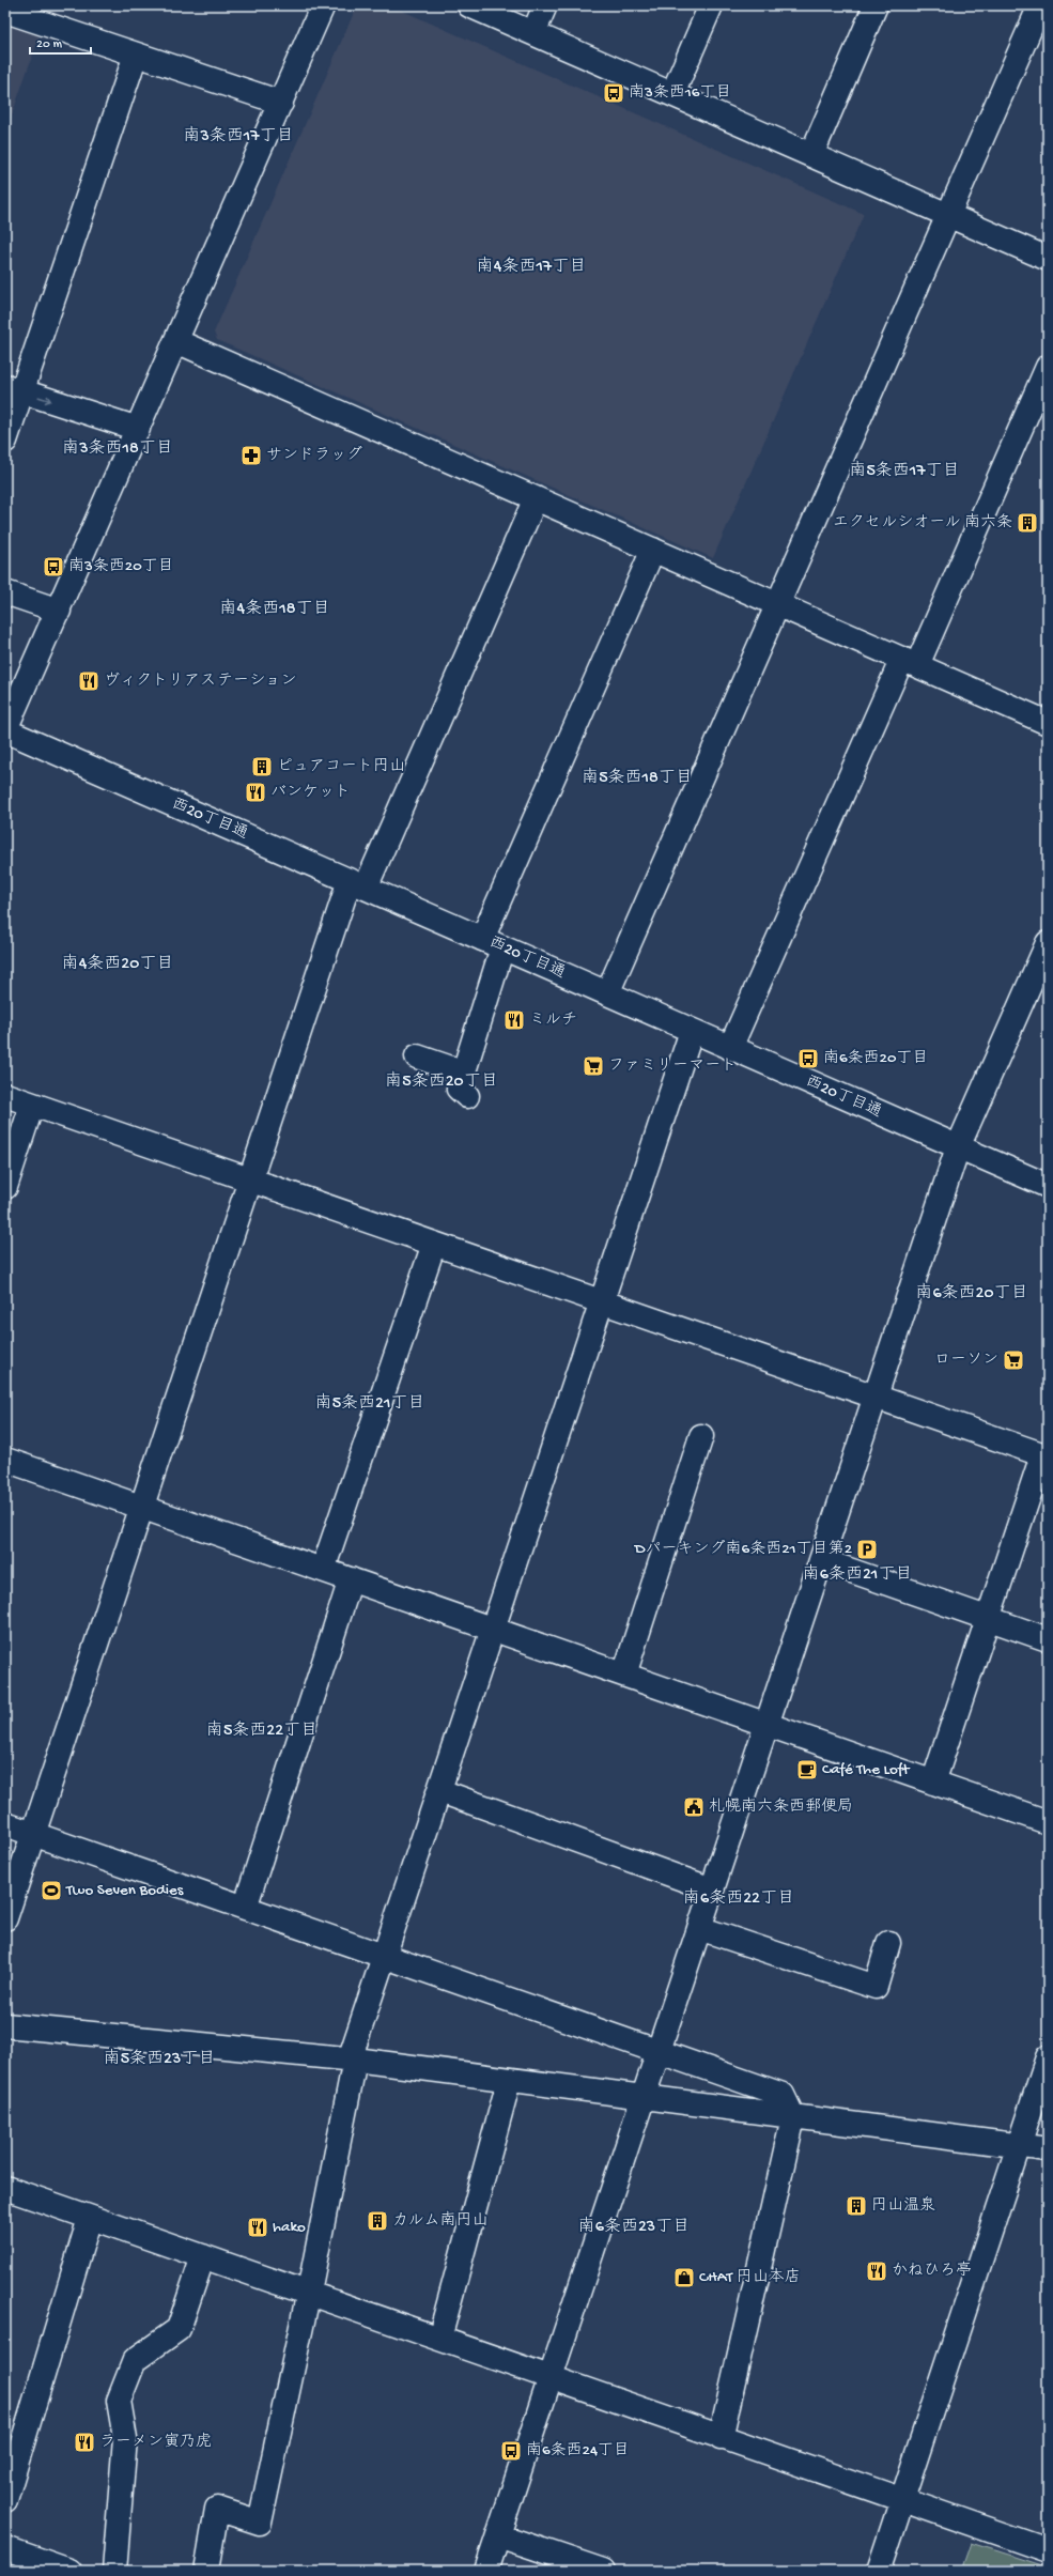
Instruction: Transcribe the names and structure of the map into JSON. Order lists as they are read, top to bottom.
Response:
{
  "streets": {
    "street": ["西20丁目通"]
  },
  "districts": [
    "南3条西17丁目",
    "南4条西17丁目",
    "南3条西18丁目",
    "南5条西17丁目",
    "南4条西18丁目",
    "南5条西18丁目",
    "南4条西20丁目",
    "南5条西20丁目",
    "南6条西20丁目",
    "南5条西21丁目",
    "南6条西21丁目",
    "南5条西22丁目",
    "南6条西22丁目",
    "南5条西23丁目",
    "南6条西23丁目"
  ],
  "places": {
    "bus stop": [
      "南3条西16丁目",
      "南3条西20丁目",
      "南6条西20丁目",
      "南6条西24丁目"
    ],
    "pharmacy": ["サンドラッグ"],
    "building": [
      "エクセルシオール 南六条",
      "ピュアコート円山",
      "円山温泉",
      "カルム南円山"
    ],
    "restaurant": [
      "ヴィクトリアステーション",
      "バンケット",
      "ミルチ",
      "hako",
      "かねひろ亭",
      "ラーメン寅乃虎"
    ],
    "supermarket": ["ファミリーマート", "ローソン"],
    "parking": ["Dパーキング南6条西21丁目第2"],
    "cafe": ["Café The Loft"],
    "public building": ["札幌南六条西郵便局"],
    "sports": ["Two Seven Bodies"],
    "shop": ["CHAT 円山本店"]
  },
  "scale_bar": "20 m"
}
